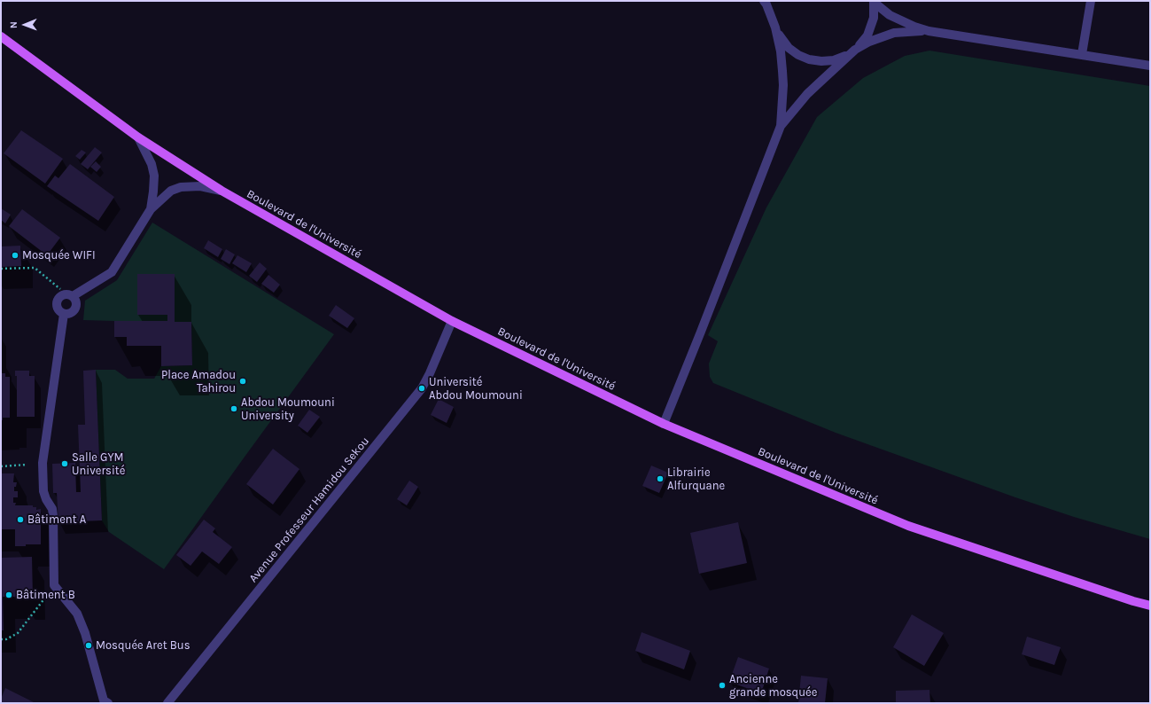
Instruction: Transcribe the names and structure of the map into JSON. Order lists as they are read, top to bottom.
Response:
{
  "streets": {
    "main road": ["Boulevard de l'Université"],
    "street": ["Avenue Professeur Hamidou Sekou"]
  },
  "crossings": [
    ["Boulevard de l'Université", "Avenue Professeur Hamidou Sekou"]
  ],
  "places": [
    "Mosquée WIFI",
    "Place Amadou Tahirou",
    "Université Abdou Moumouni",
    "Abdou Moumouni University",
    "Salle GYM Université",
    "Librairie Alfurquane",
    "Bâtiment A",
    "Bâtiment B",
    "Mosquée Aret Bus",
    "Ancienne grande mosquée"
  ],
  "north": "left"
}
